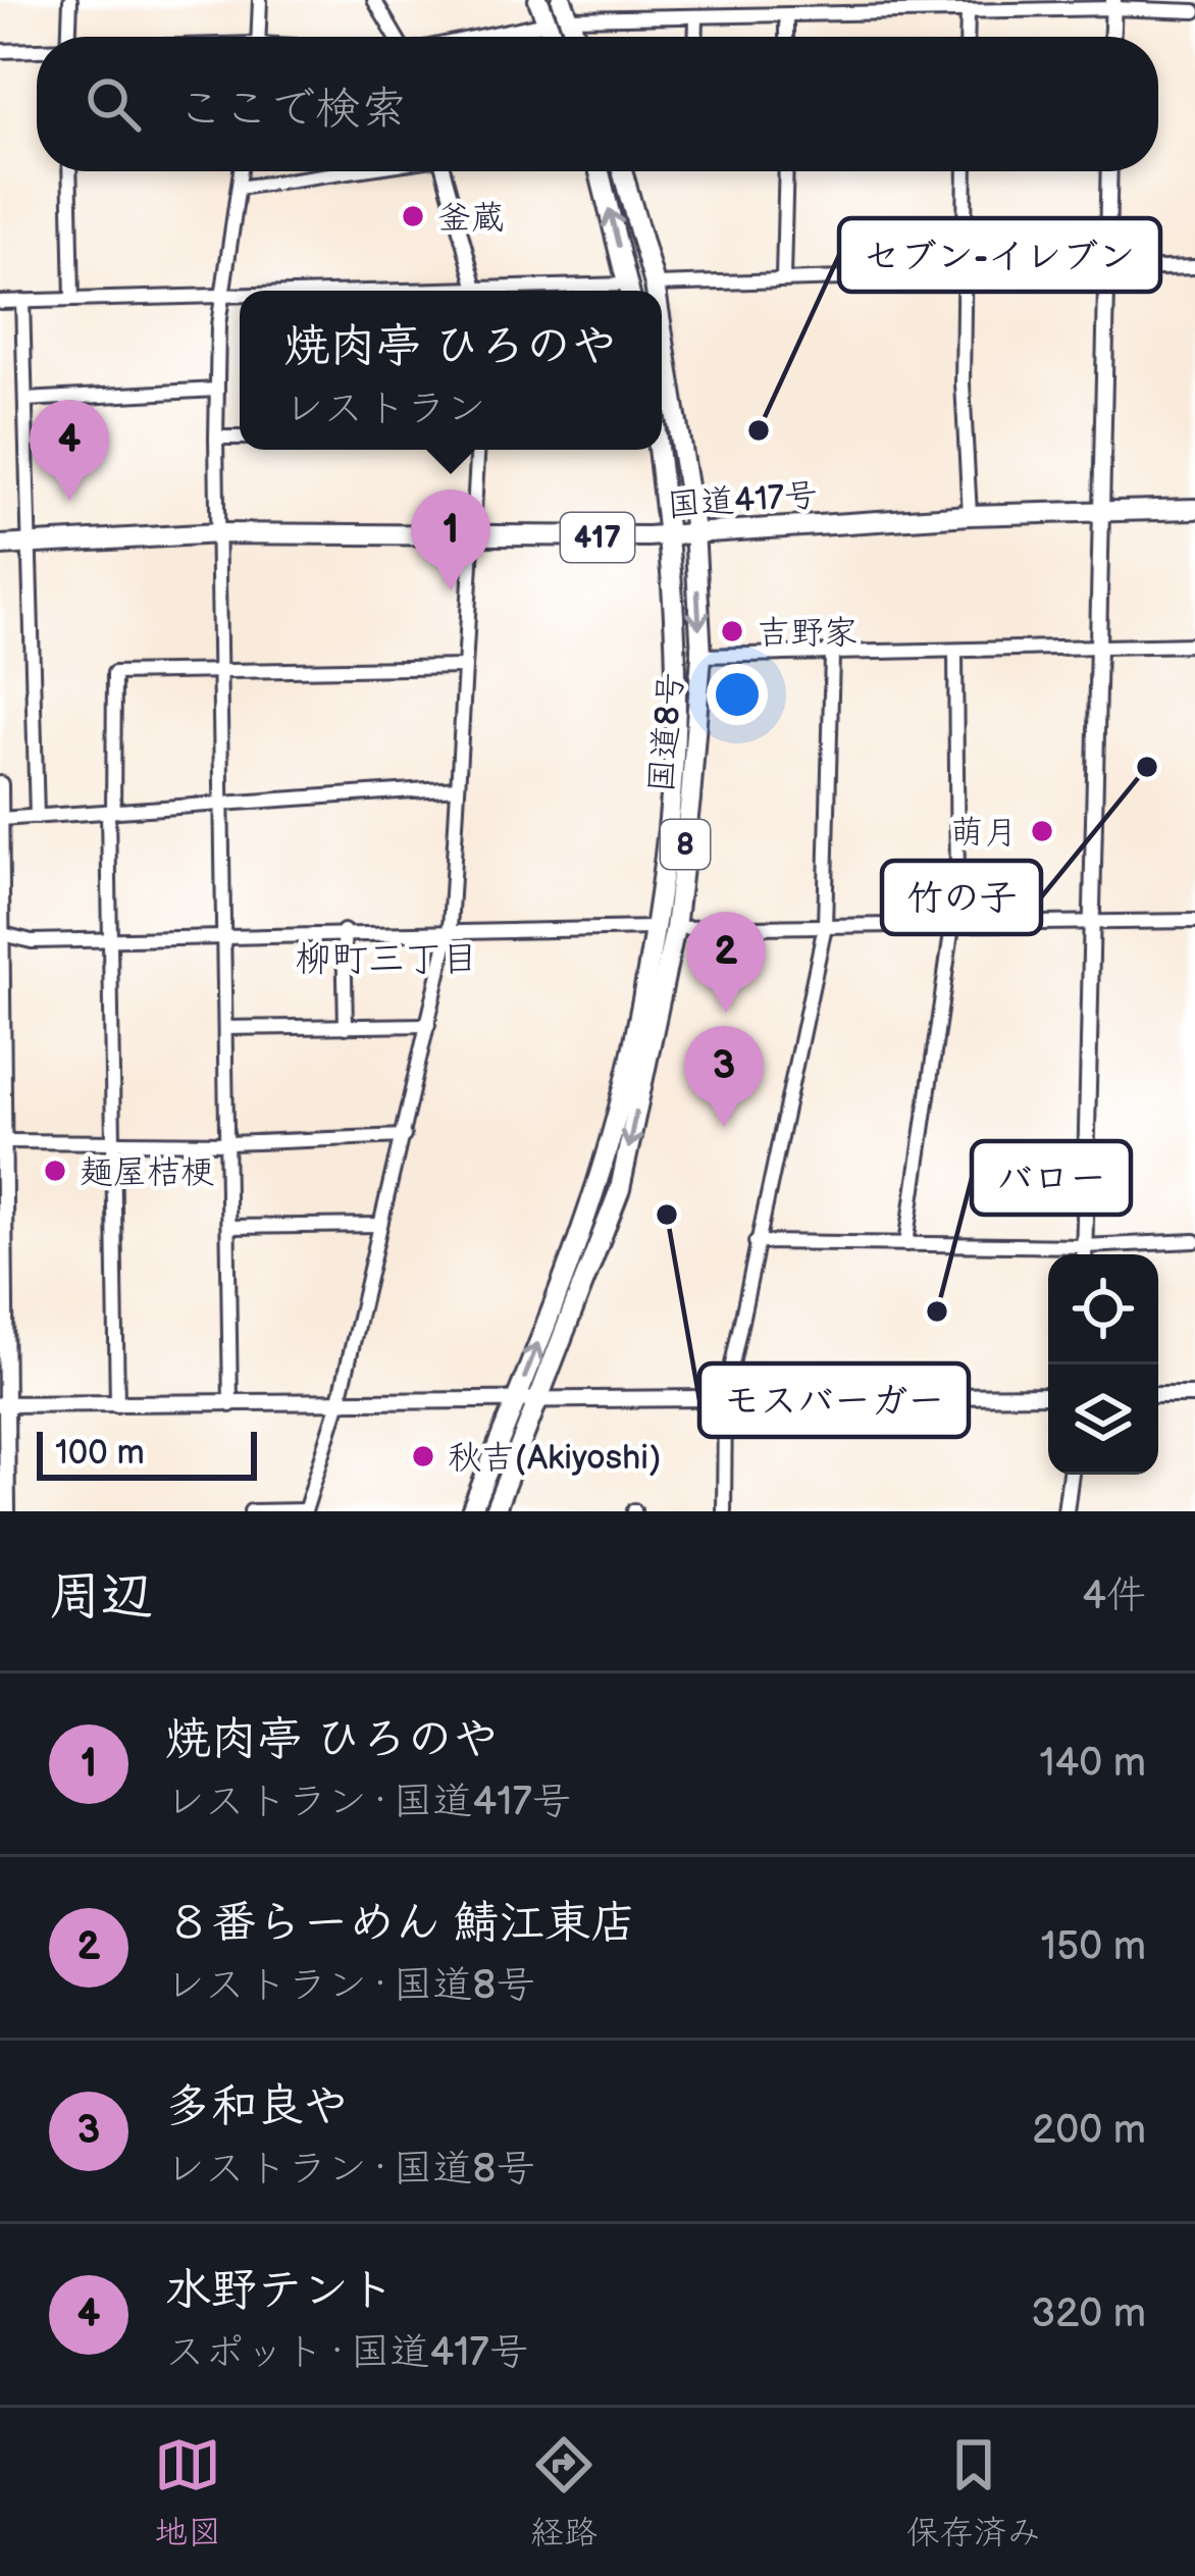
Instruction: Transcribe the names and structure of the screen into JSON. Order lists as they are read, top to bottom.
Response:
{
  "streets": {
    "highway": [
      "国道417号",
      "417",
      "国道8号",
      "8"
    ]
  },
  "crossings": [
    ["国道417号", "国道8号"]
  ],
  "districts": ["柳町三丁目"],
  "places": [
    "釜蔵",
    "セブン-イレブン",
    "吉野家",
    "竹の子",
    "萌月",
    "麺屋桔梗",
    "モスバーガー",
    "バロー",
    "秋吉(Akiyoshi)"
  ],
  "scale_bar": "100 m",
  "page": {
    "search": "ここで検索",
    "popup": ["焼肉亭 ひろのや", "レストラン"],
    "pins": [
      "4",
      "1",
      "2",
      "3"
    ],
    "scale": "100 m",
    "heading": ["周辺", "4件"],
    "list": [
      {
        "mark": "1",
        "name": "焼肉亭 ひろのや",
        "note": "レストラン · 国道417号",
        "value": "140 m"
      },
      {
        "mark": "2",
        "name": "８番らーめん 鯖江東店",
        "note": "レストラン · 国道8号",
        "value": "150 m"
      },
      {
        "mark": "3",
        "name": "多和良や",
        "note": "レストラン · 国道8号",
        "value": "200 m"
      },
      {
        "mark": "4",
        "name": "水野テント",
        "note": "スポット · 国道417号",
        "value": "320 m"
      }
    ],
    "nav": ["地図", "経路", "保存済み"]
  }
}
